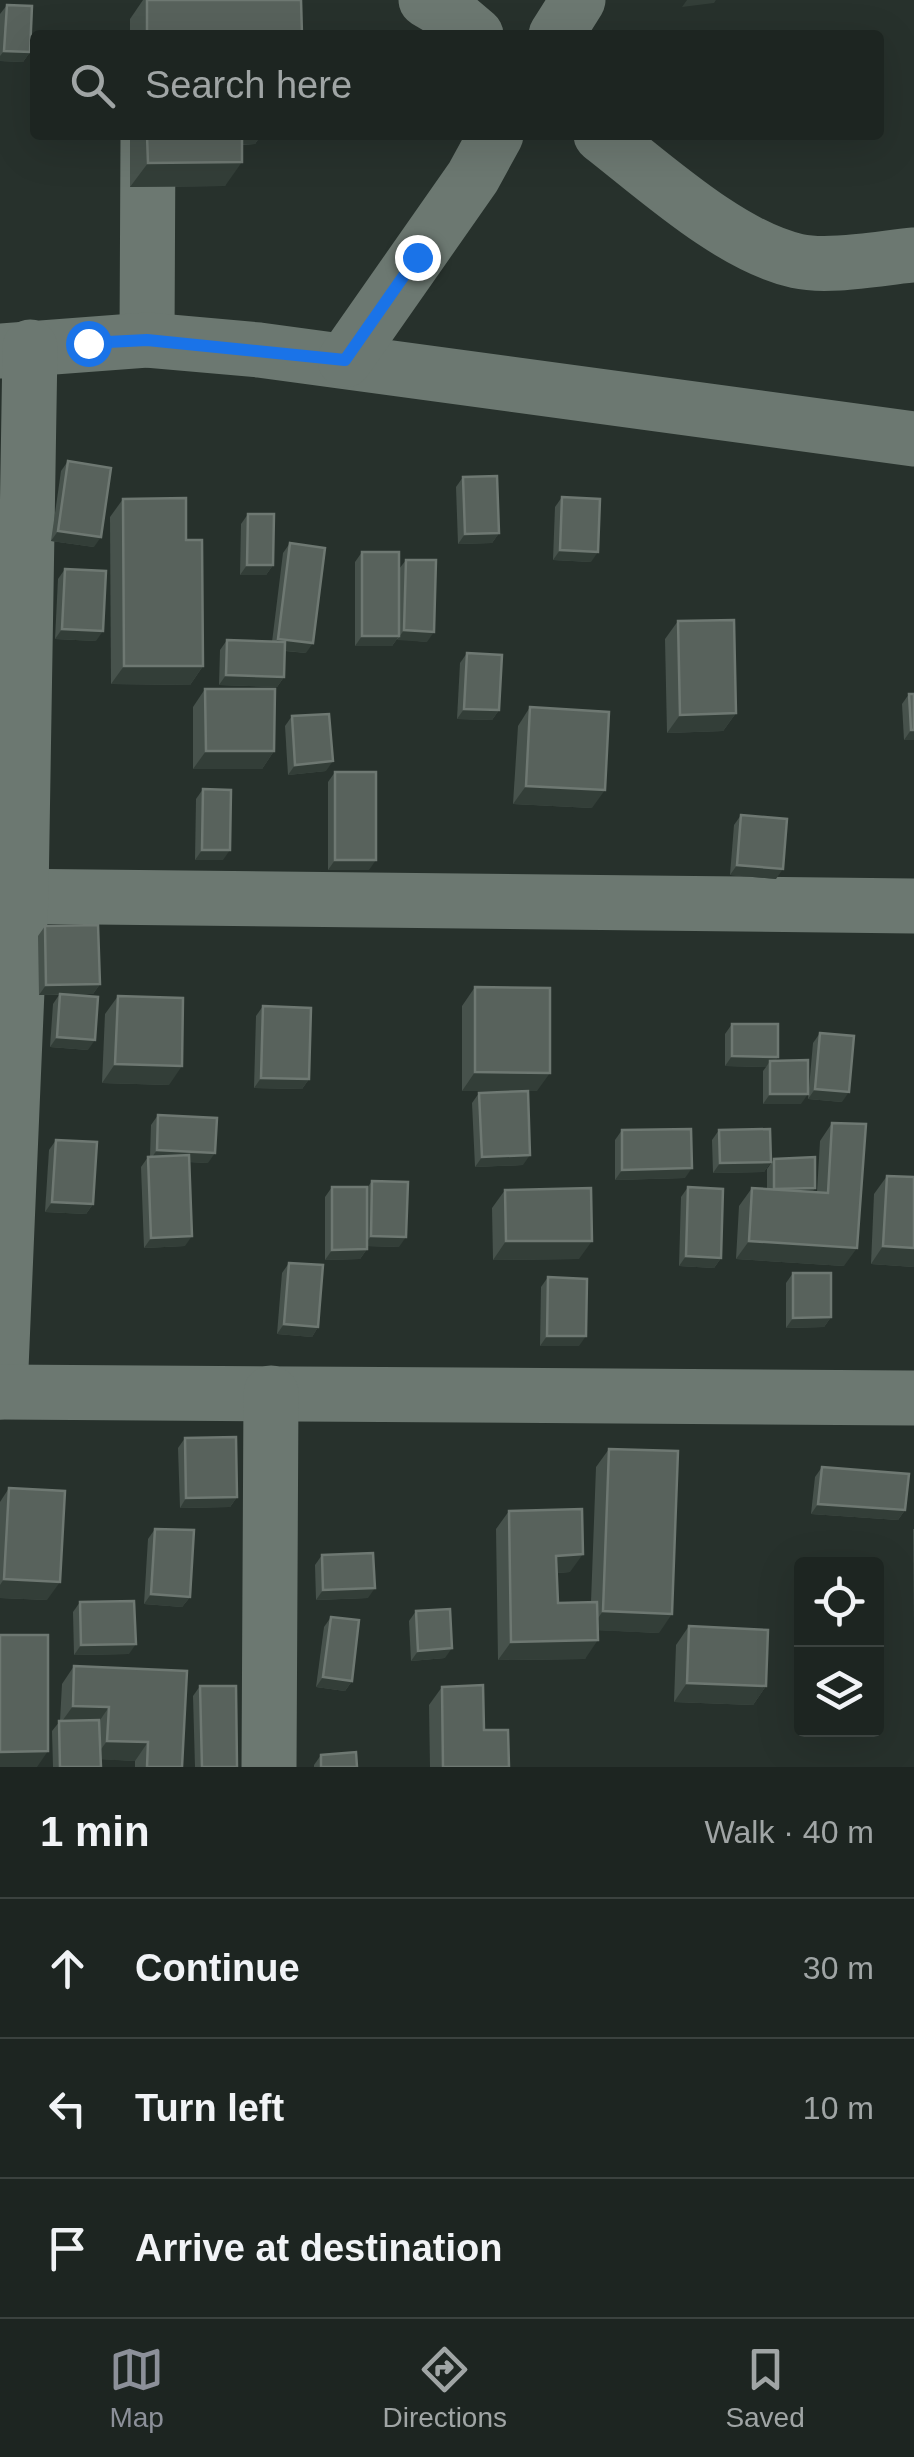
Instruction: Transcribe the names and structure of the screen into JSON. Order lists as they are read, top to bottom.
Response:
{
  "page": {
    "search": "Search here",
    "heading": ["1 min", "Walk · 40 m"],
    "list": [
      ["Continue", "30 m"],
      ["Turn left", "10 m"],
      "Arrive at destination"
    ],
    "nav": ["Map", "Directions", "Saved"]
  }
}
